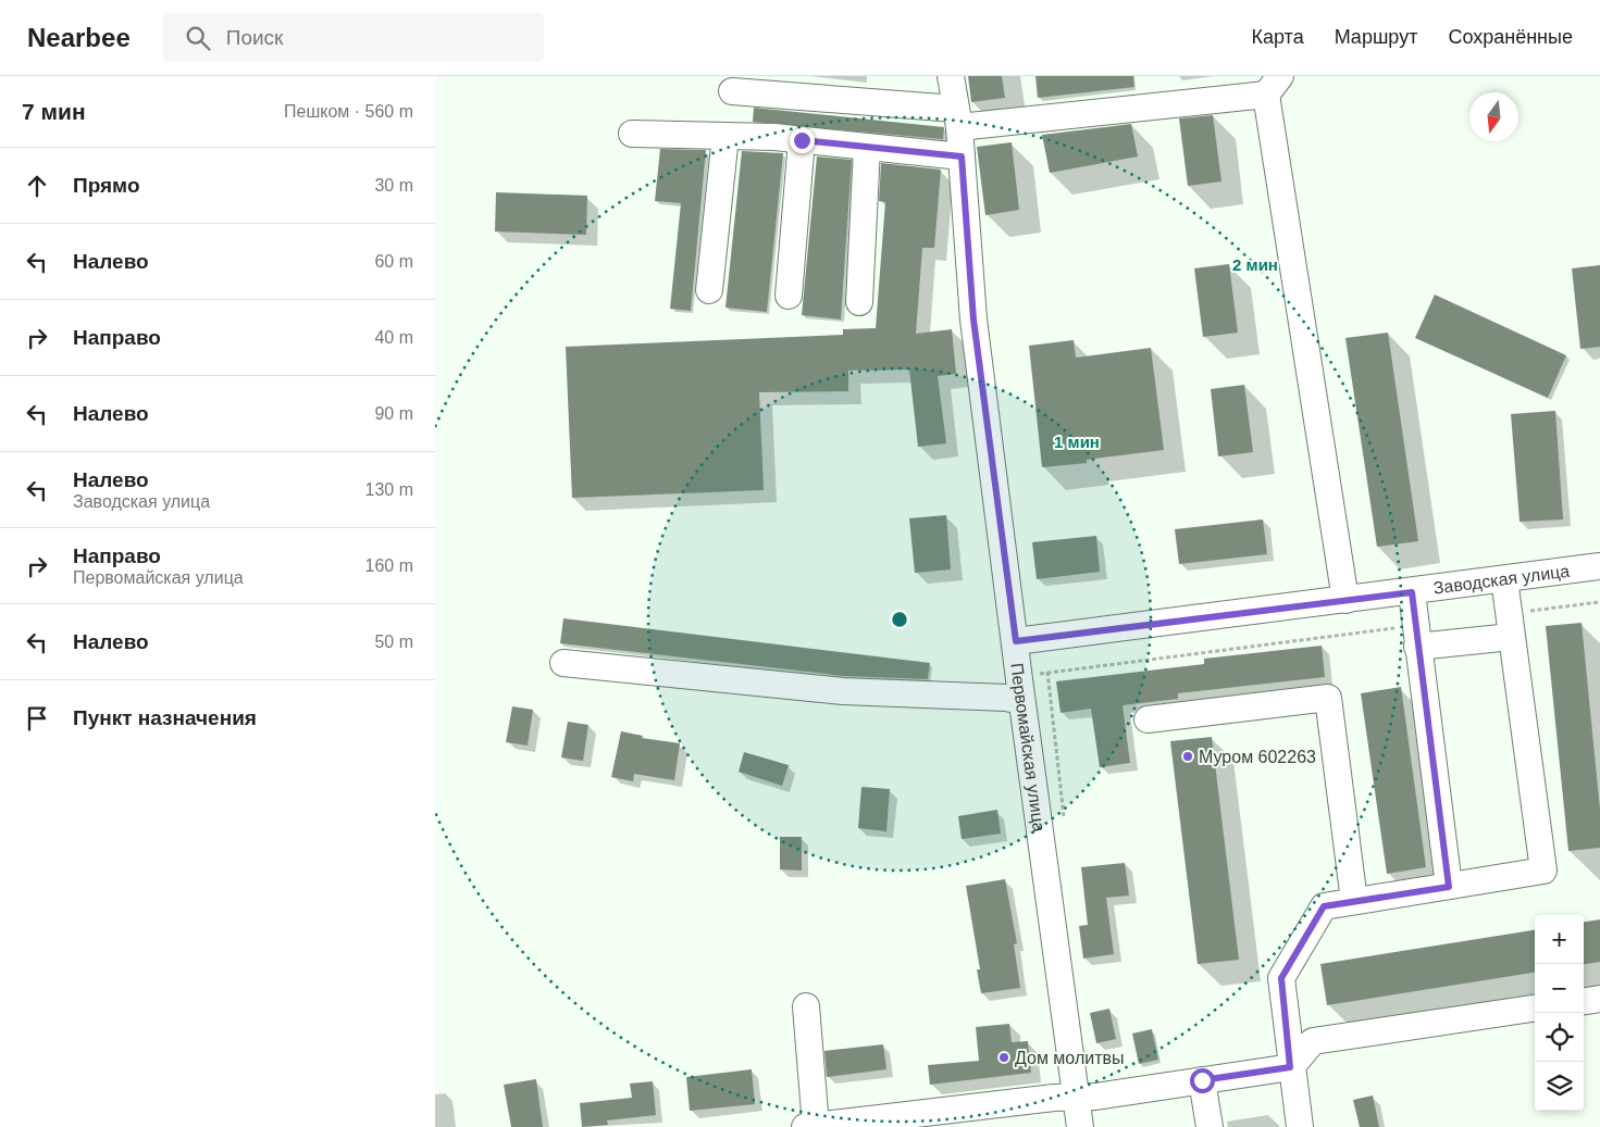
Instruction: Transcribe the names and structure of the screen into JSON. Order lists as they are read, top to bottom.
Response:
{
  "streets": {
    "street": ["Заводская улица", "Первомайская улица"]
  },
  "crossings": [
    ["Заводская улица", "Первомайская улица"]
  ],
  "places": ["Муром 602263", "Дом молитвы"],
  "north": "bottom",
  "page": {
    "header": "Nearbee",
    "search": "Поиск",
    "nav": ["Карта", "Маршрут", "Сохранённые"],
    "heading": ["7 мин", "Пешком · 560 m"],
    "list": [
      ["Прямо", "30 m"],
      ["Налево", "60 m"],
      ["Направо", "40 m"],
      ["Налево", "90 m"],
      ["Налево", "Заводская улица", "130 m"],
      ["Направо", "Первомайская улица", "160 m"],
      ["Налево", "50 m"],
      "Пункт назначения"
    ],
    "map_buttons": ["+", "−"]
  },
  "rings": ["2 мин", "1 мин"]
}
